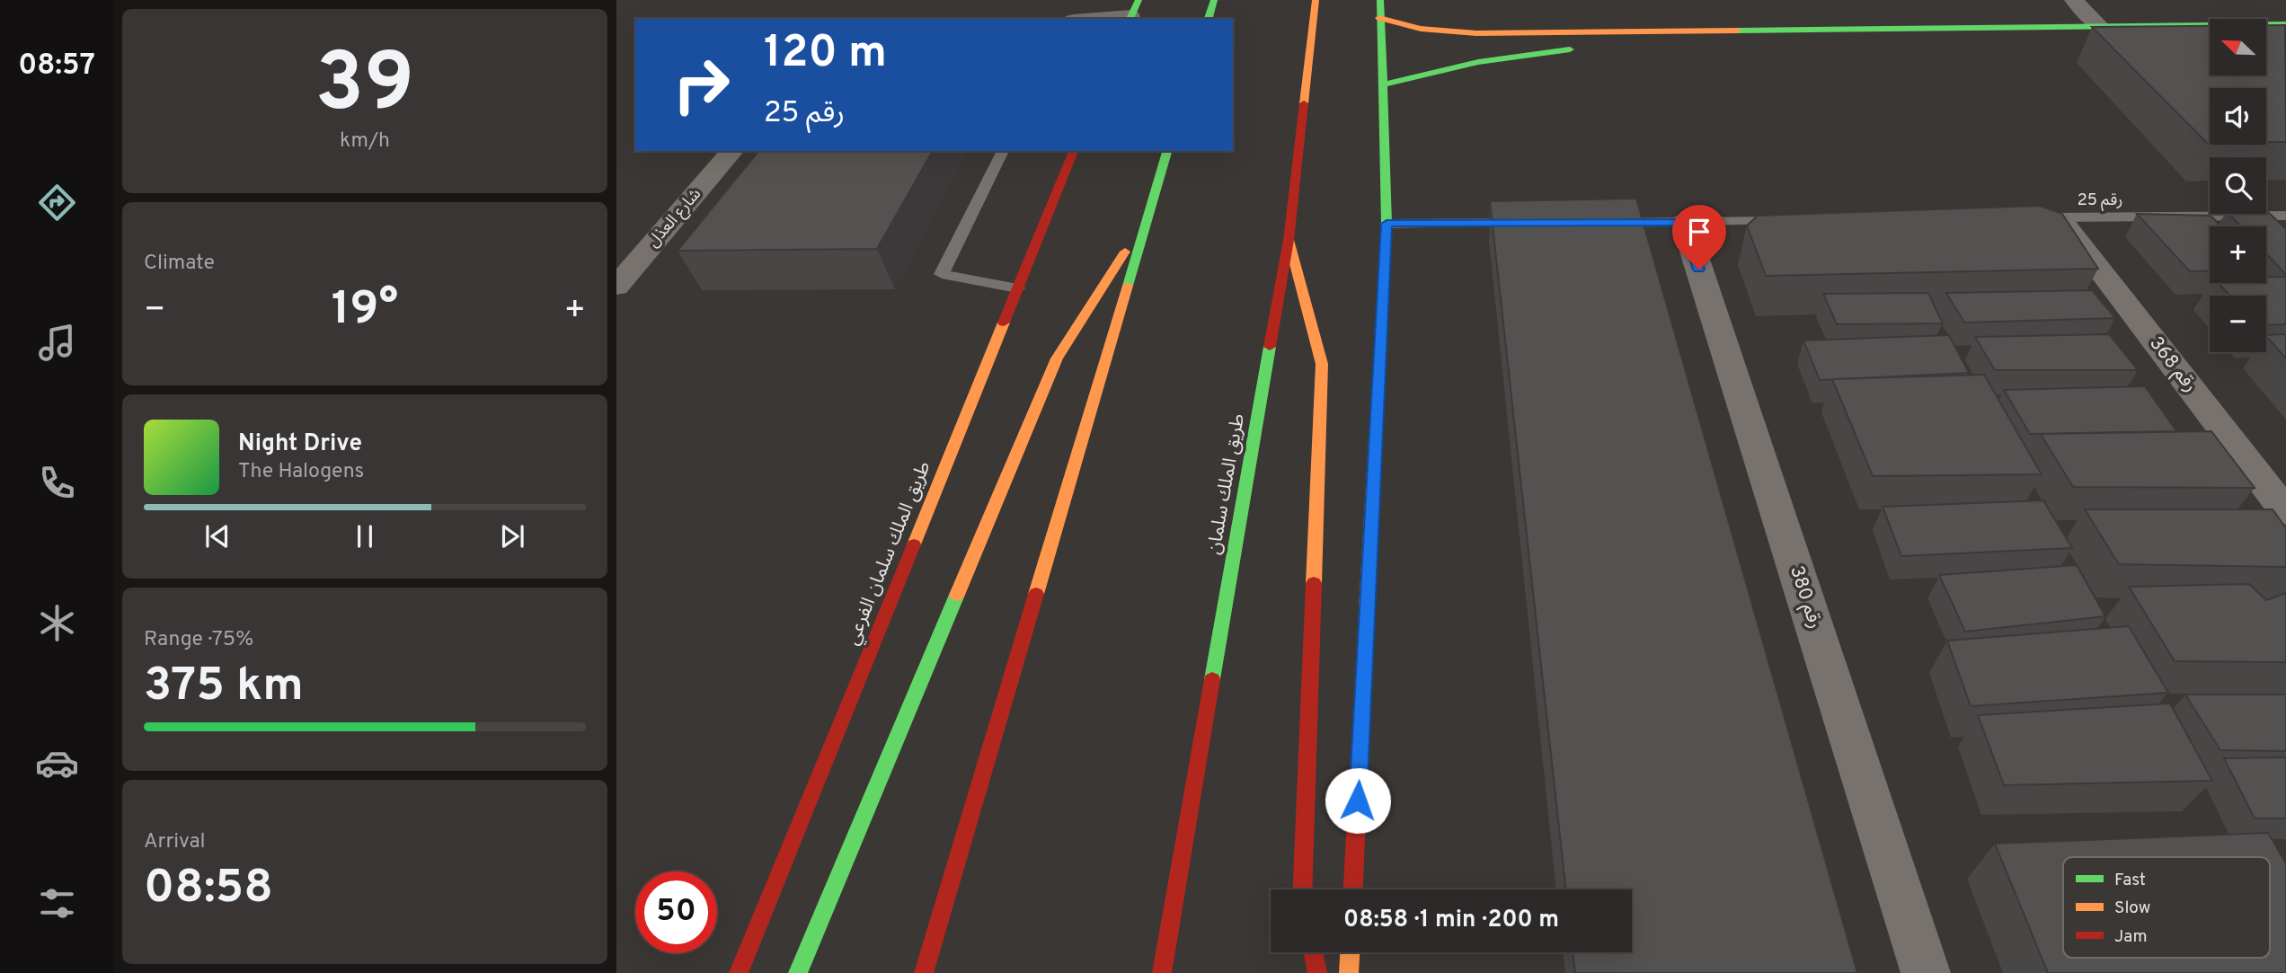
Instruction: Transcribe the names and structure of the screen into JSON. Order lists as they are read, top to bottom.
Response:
{
  "streets": {
    "main road": ["طريق الملك سلمان", "طريق الملك سلمان الفرعي"],
    "street": ["شارع العذل", "رقم 368", "رقم 380"],
    "lane": ["رقم 25"]
  },
  "crossings": [
    ["رقم 25", "رقم 368"]
  ],
  "legend": ["Fast", "Slow", "Jam"],
  "north": "top left",
  "page": {
    "tabs": "08:57",
    "tile": [
      ["39", "km/h"],
      "Climate",
      ["Range · 75%", "375 km"],
      ["Arrival", "08:58"]
    ],
    "map_buttons": ["+", "−"],
    "turn": ["120 m", "رقم 25"],
    "heat": ["−", "19°", "+"],
    "song": ["Night Drive", "The Halogens"],
    "limit": "50",
    "trip": "08:58 · 1 min · 200 m"
  }
}
